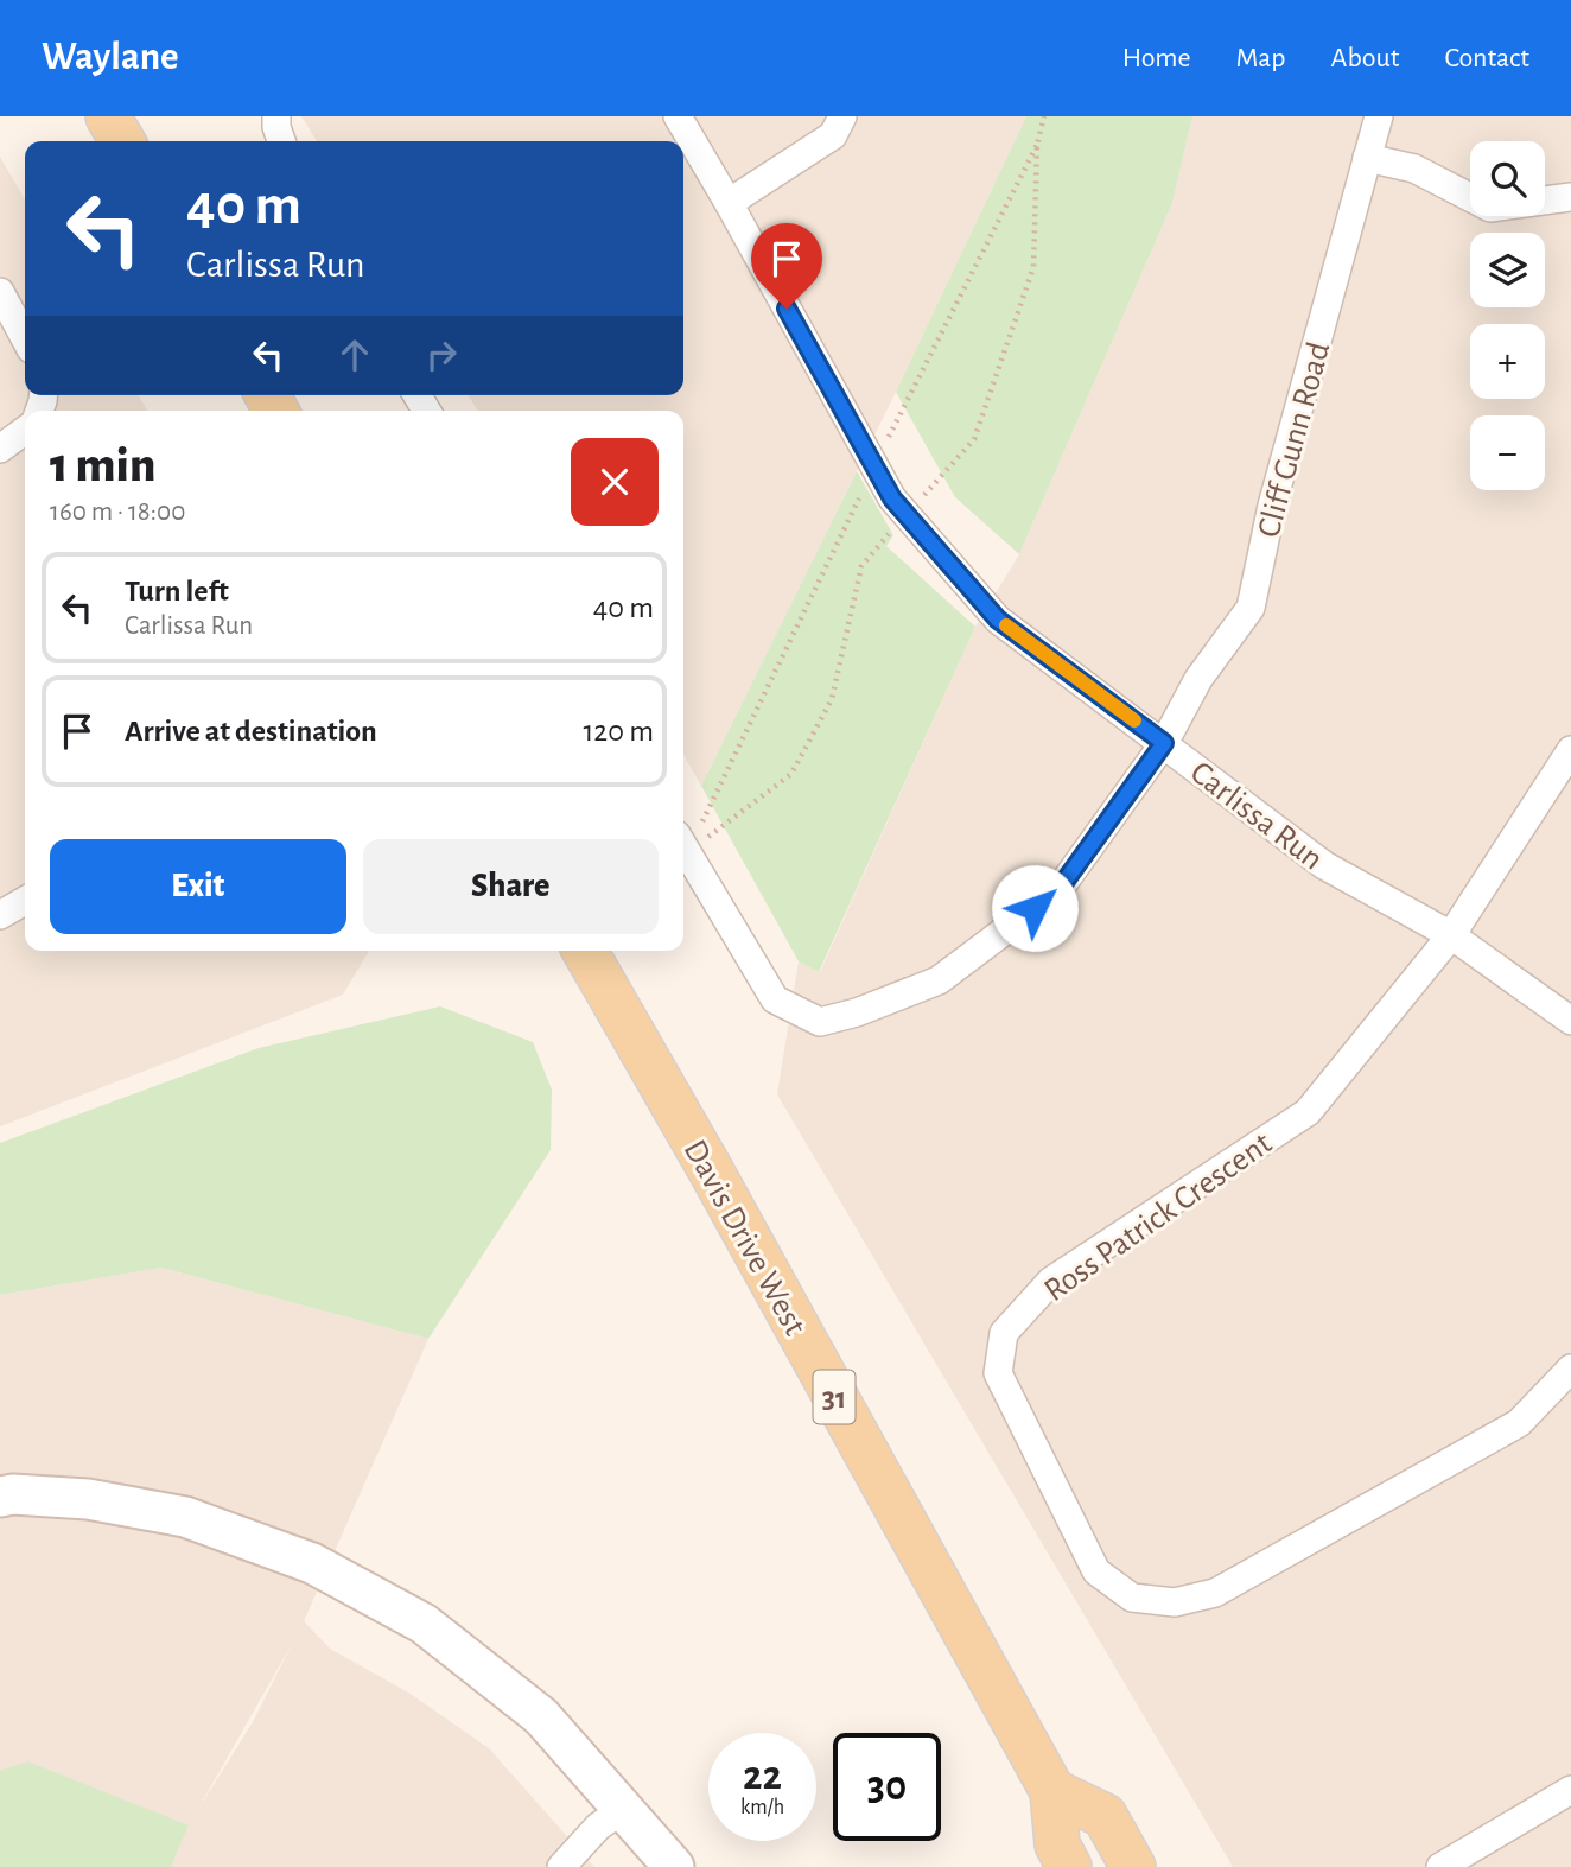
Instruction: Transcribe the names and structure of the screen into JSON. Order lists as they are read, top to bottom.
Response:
{
  "streets": {
    "main road": ["Davis Drive West", "31"],
    "street": ["Cliff Gunn Road", "Carlissa Run", "Ross Patrick Crescent"]
  },
  "crossings": [
    ["Cliff Gunn Road", "Carlissa Run"],
    ["Carlissa Run", "Ross Patrick Crescent"]
  ],
  "page": {
    "header": "Waylane",
    "nav": [
      "Home",
      "Map",
      "About",
      "Contact"
    ],
    "map_buttons": ["+", "−"],
    "turn": ["40 m", "Carlissa Run"],
    "heading": ["1 min", "160 m · 18:00"],
    "list": [
      {
        "name": "Turn left",
        "note": "Carlissa Run",
        "value": "40 m"
      },
      {
        "name": "Arrive at destination",
        "value": "120 m"
      }
    ],
    "buttons": ["Exit", "Share"],
    "speed": "22 km/h",
    "limit": "30"
  }
}
